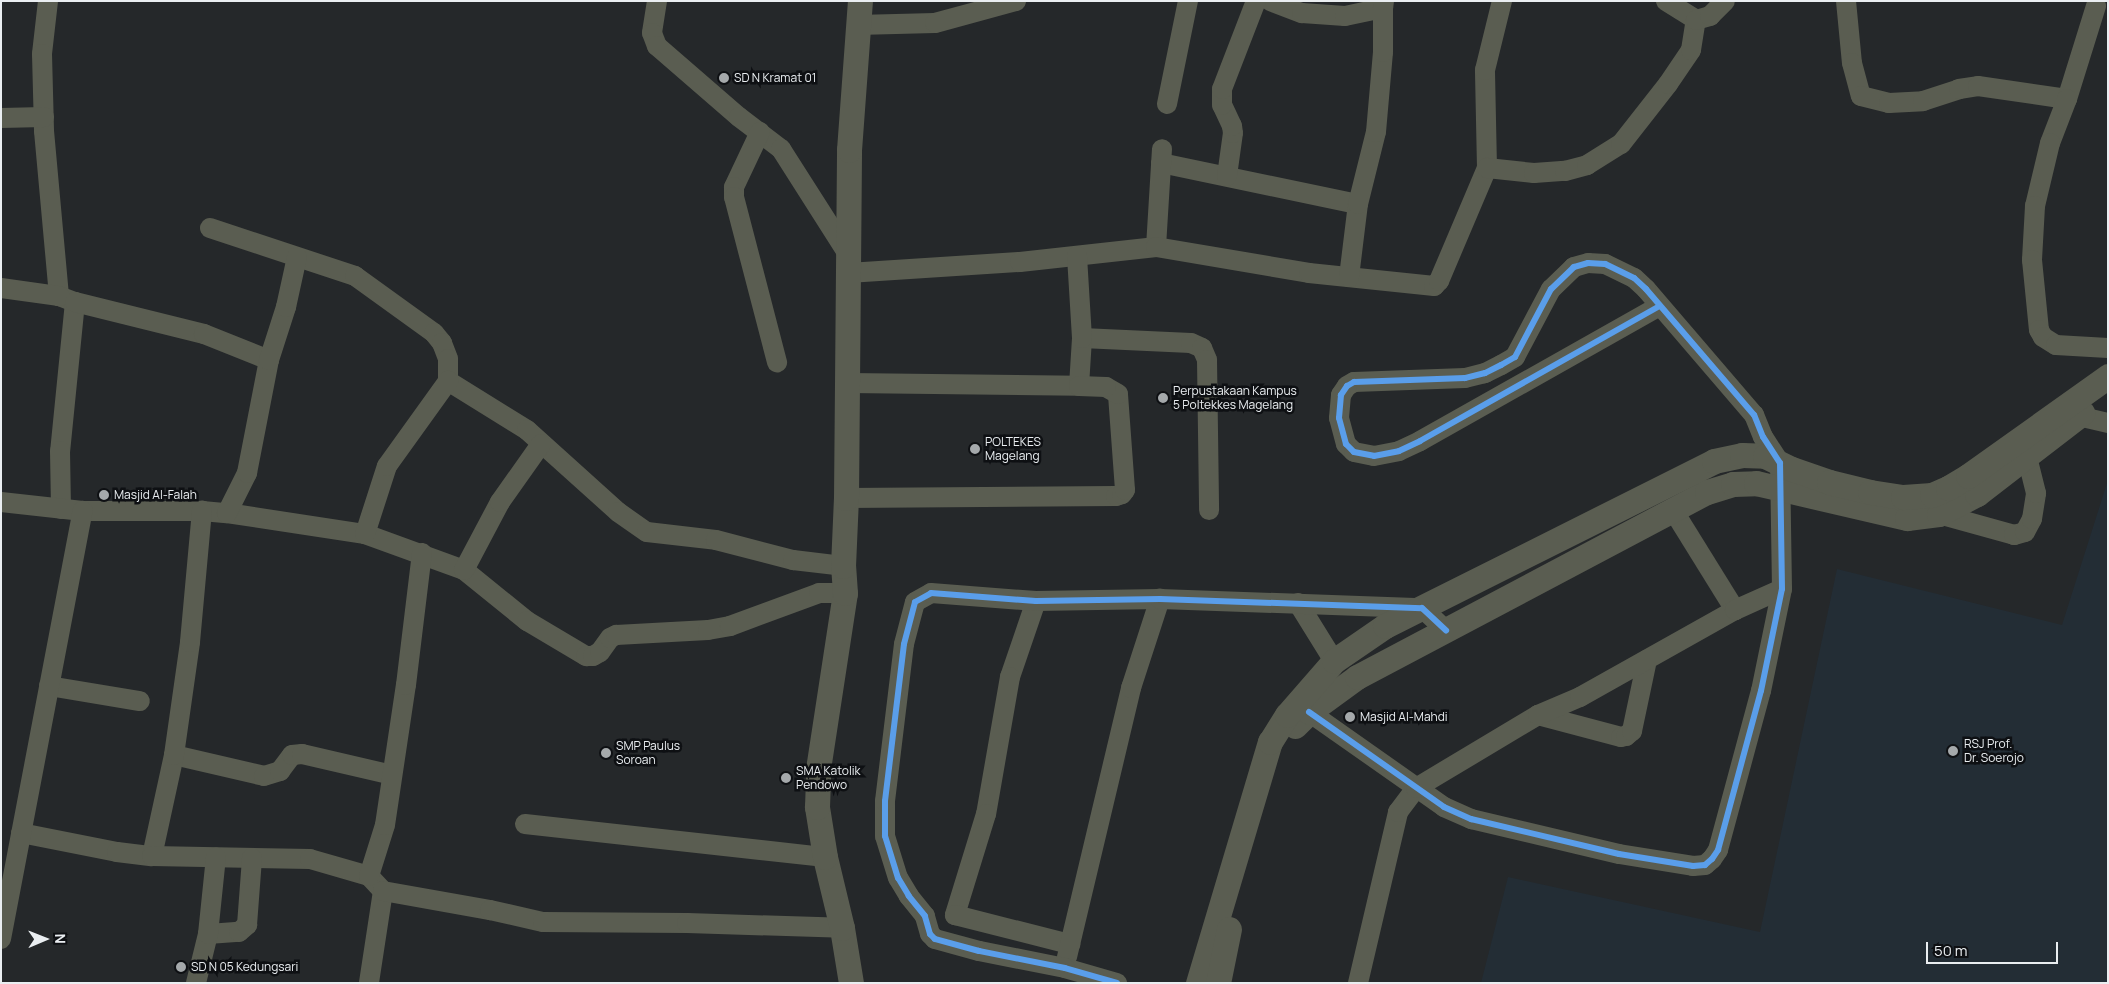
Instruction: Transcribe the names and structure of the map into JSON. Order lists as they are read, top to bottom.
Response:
{
  "places": [
    "SD N Kramat 01",
    "Perpustakaan Kampus 5 Poltekkes Magelang",
    "POLTEKES Magelang",
    "Masjid Al-Falah",
    "Masjid Al-Mahdi",
    "RSJ Prof. Dr. Soerojo",
    "SMP Paulus Soroan",
    "SMA Katolik Pendowo",
    "SD N 05 Kedungsari"
  ],
  "scale_bar": "50 m",
  "north": "right"
}
